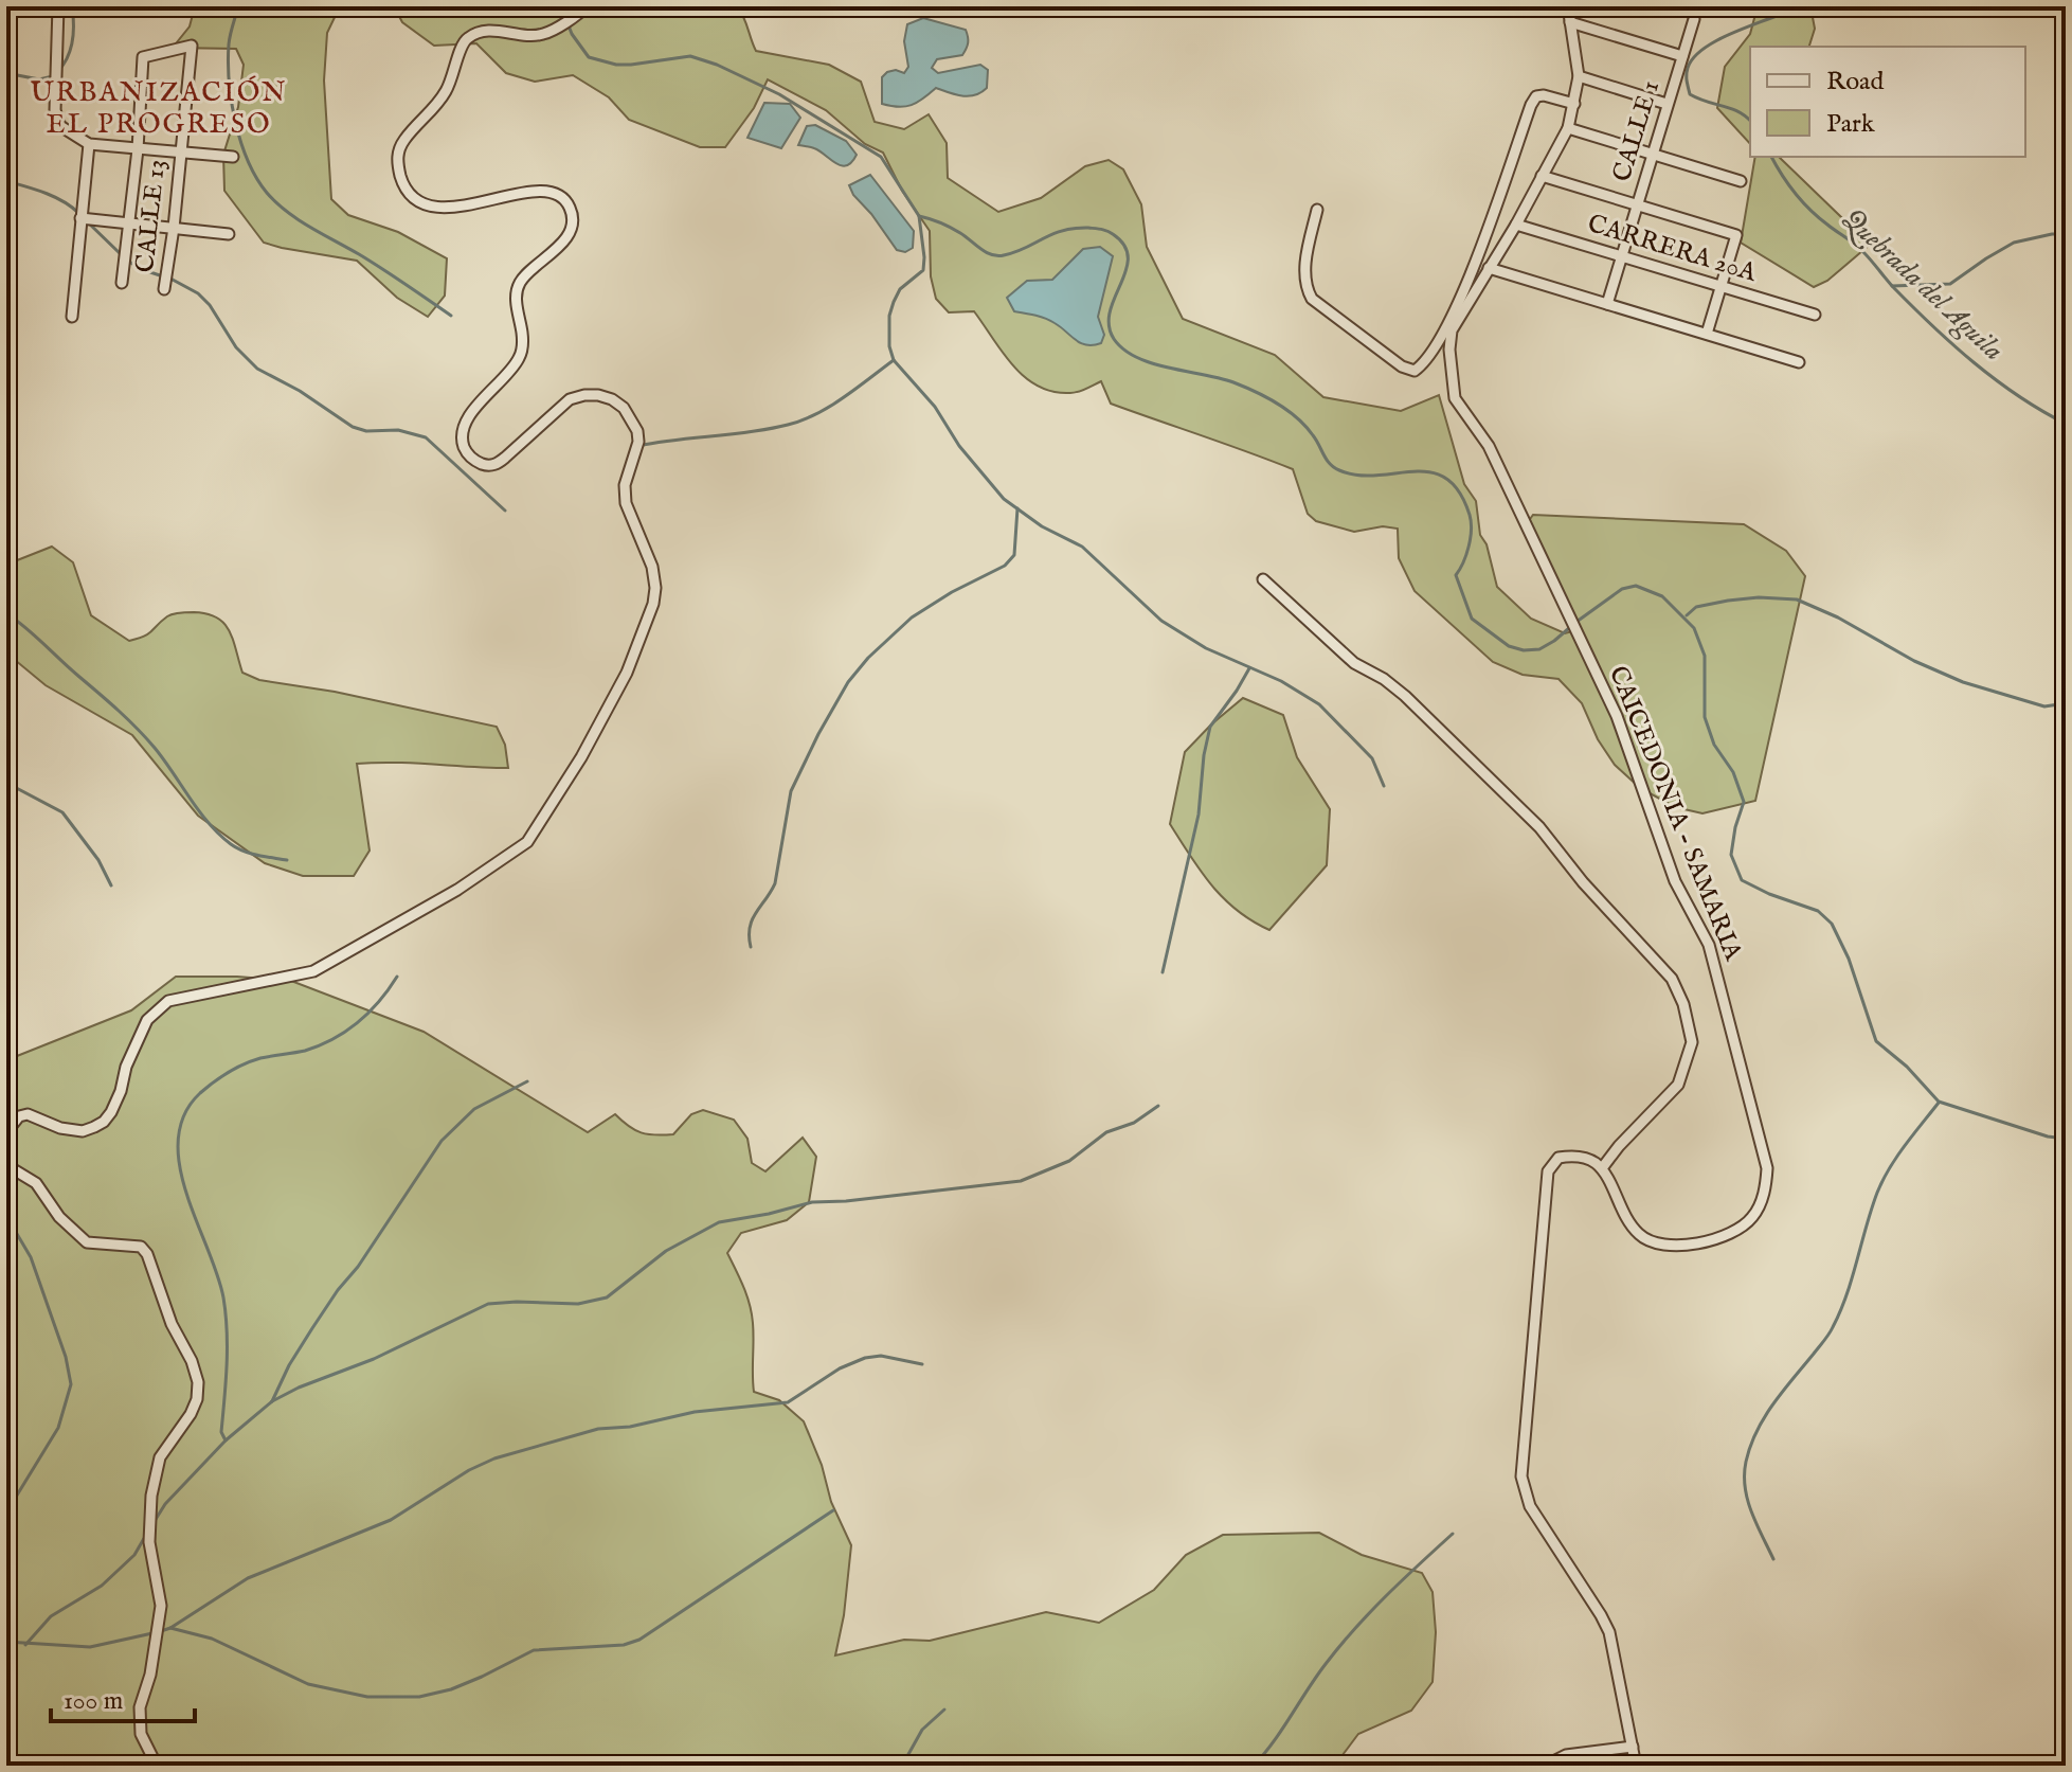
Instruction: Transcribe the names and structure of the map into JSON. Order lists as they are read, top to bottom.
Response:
{
  "streets": {
    "street": [
      "CALLE 1",
      "CALLE 13",
      "CARRERA 20A",
      "CAICEDONIA - SAMARIA"
    ]
  },
  "crossings": [
    ["CALLE 1", "CARRERA 20A"],
    ["CARRERA 20A", "CAICEDONIA - SAMARIA"]
  ],
  "districts": ["URBANIZACIÓN EL PROGRESO"],
  "water": ["Quebrada del Aguila"],
  "legend": ["Road", "Park"],
  "scale_bar": "100 m"
}
